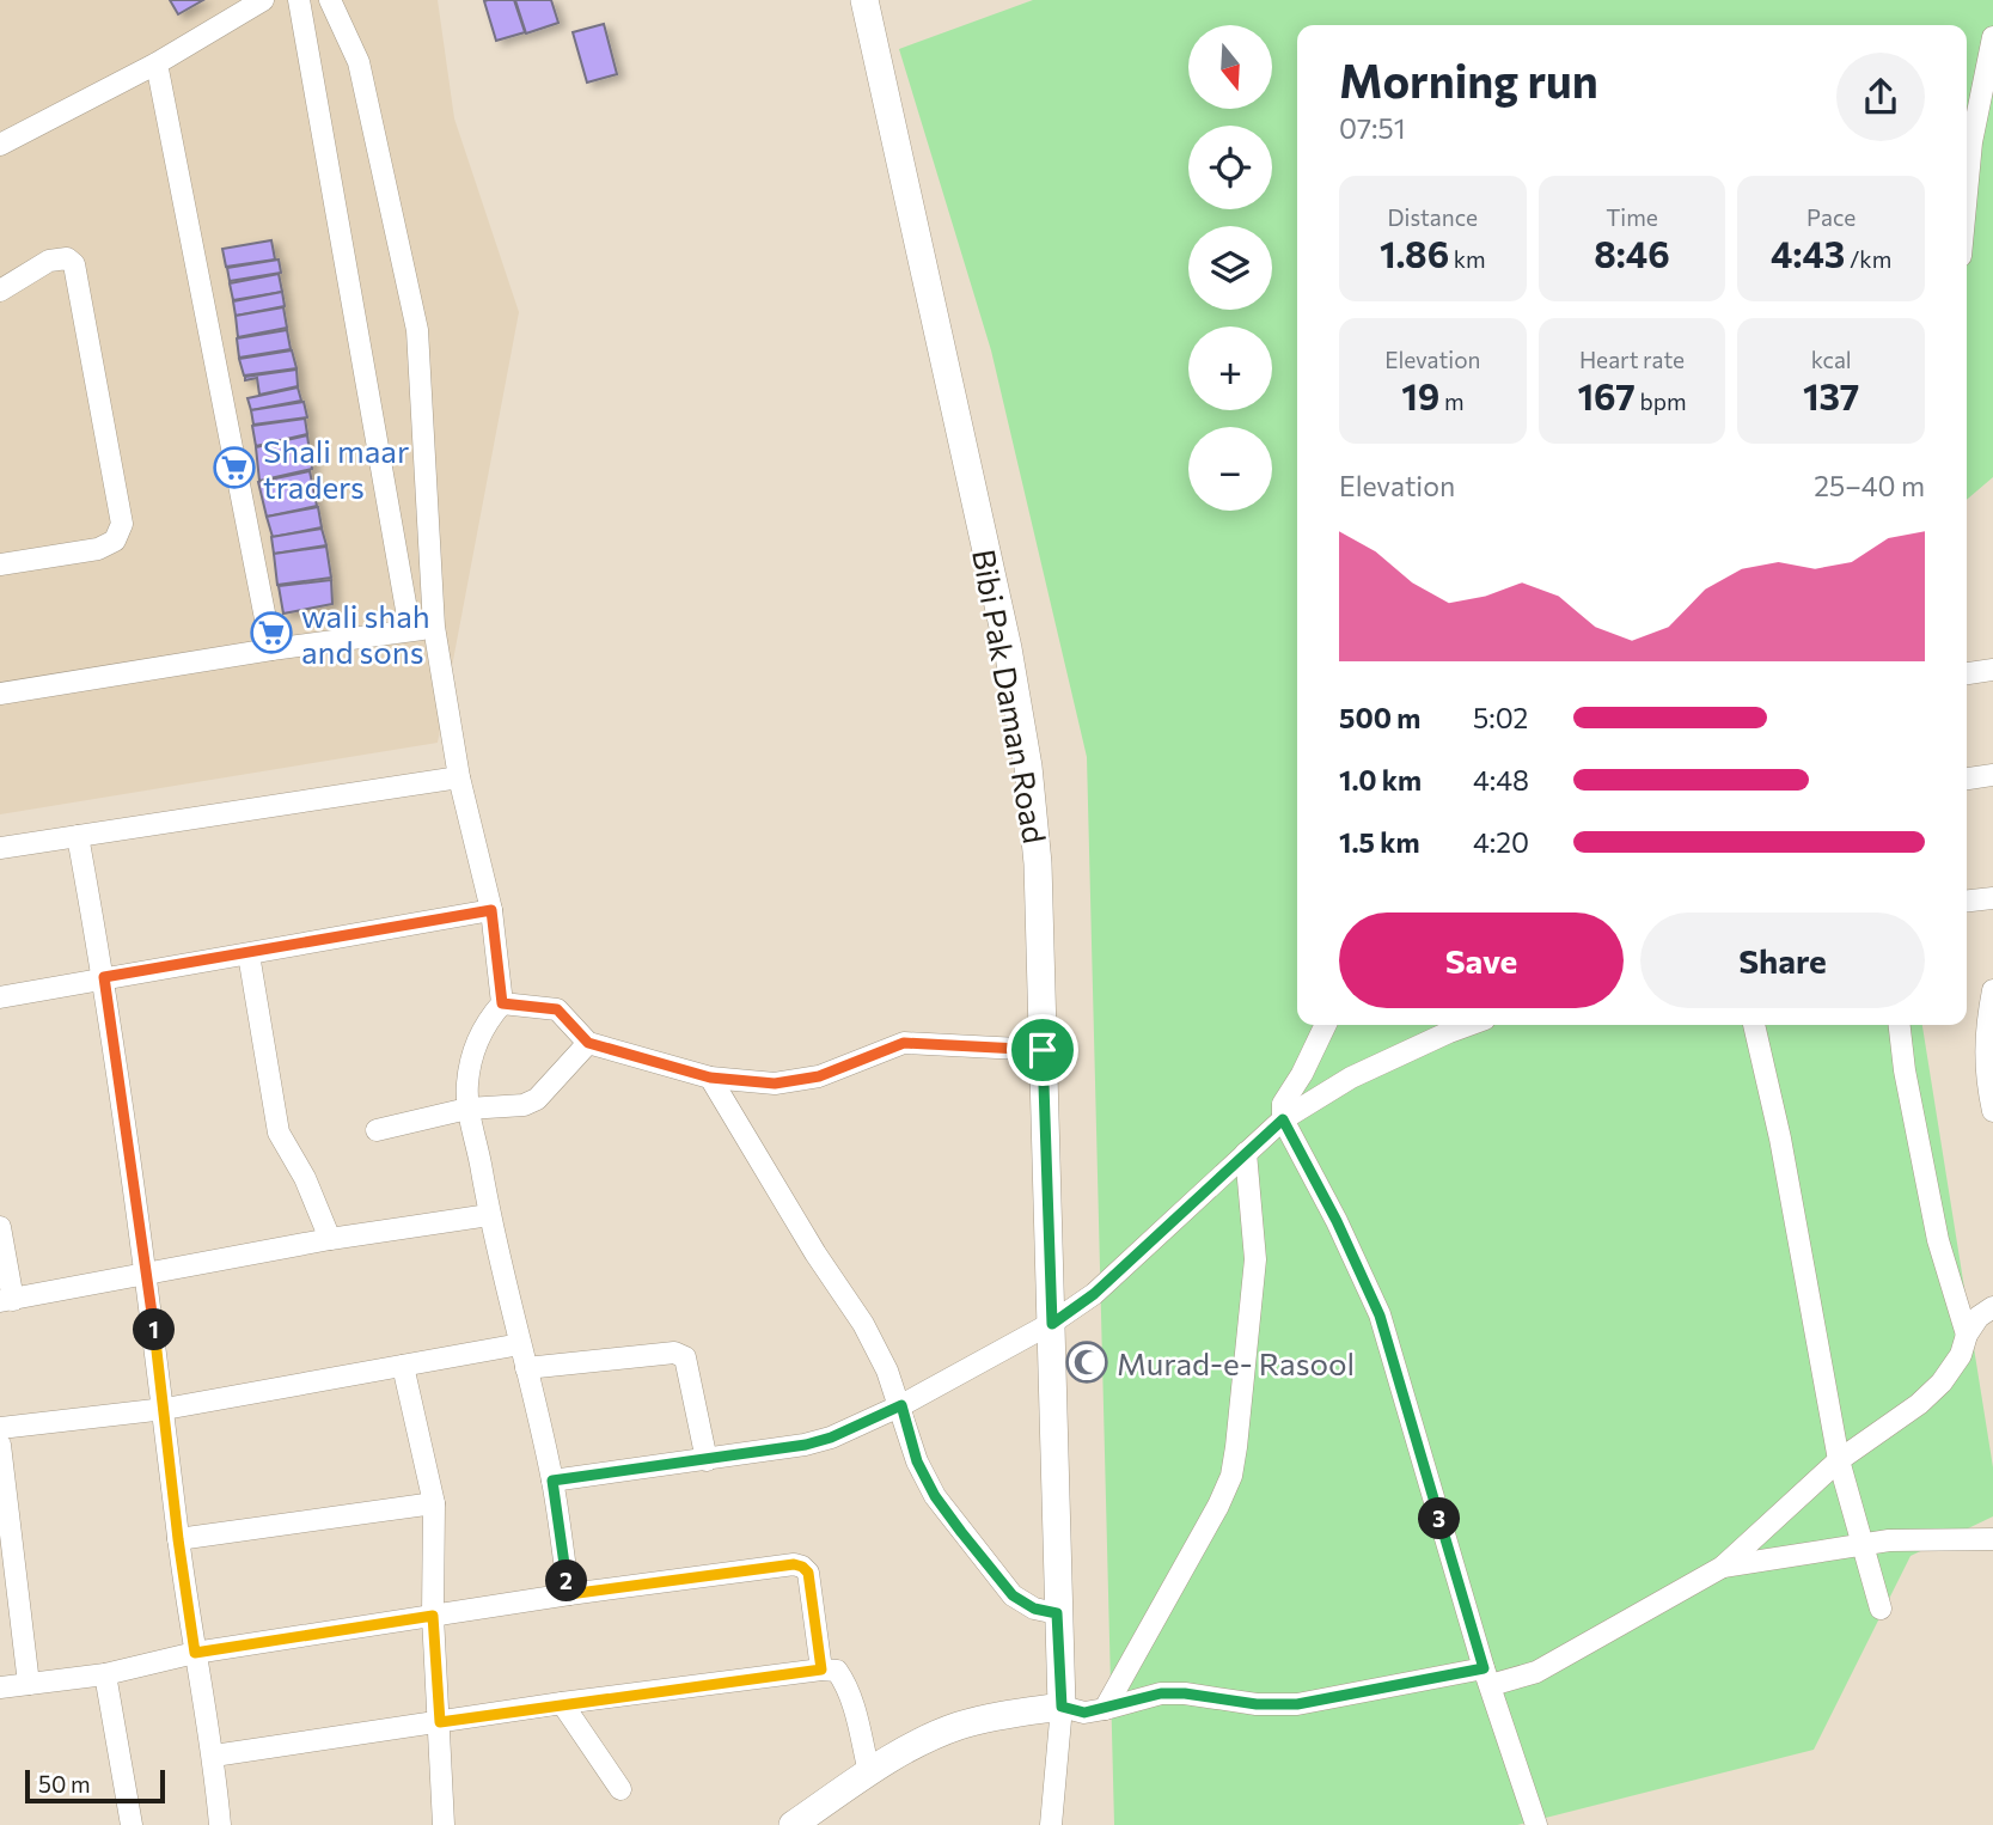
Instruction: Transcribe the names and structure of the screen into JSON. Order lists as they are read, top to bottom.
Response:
{
  "streets": {
    "street": ["Bibi Pak Daman Road"]
  },
  "places": {
    "supermarket": ["Shali maar traders", "wali shah and sons"],
    "mosque": ["Murad-e- Rasool"]
  },
  "scale_bar": "50 m",
  "north": "bottom",
  "page": {
    "map_buttons": ["+", "−"],
    "heading": ["Morning run", "07:51"],
    "stats": [
      ["Distance", "1.86 km"],
      ["Time", "8:46"],
      ["Pace", "4:43 /km"],
      ["Elevation", "19 m"],
      ["Heart rate", "167 bpm"],
      ["kcal", "137"]
    ],
    "chart": ["Elevation", "25–40 m"],
    "list": [
      {
        "name": "500 m",
        "note": "5:02"
      },
      {
        "name": "1.0 km",
        "note": "4:48"
      },
      {
        "name": "1.5 km",
        "note": "4:20"
      }
    ],
    "buttons": ["Save", "Share"],
    "pins": ["1", "3", "2"],
    "scale": "50 m"
  }
}
